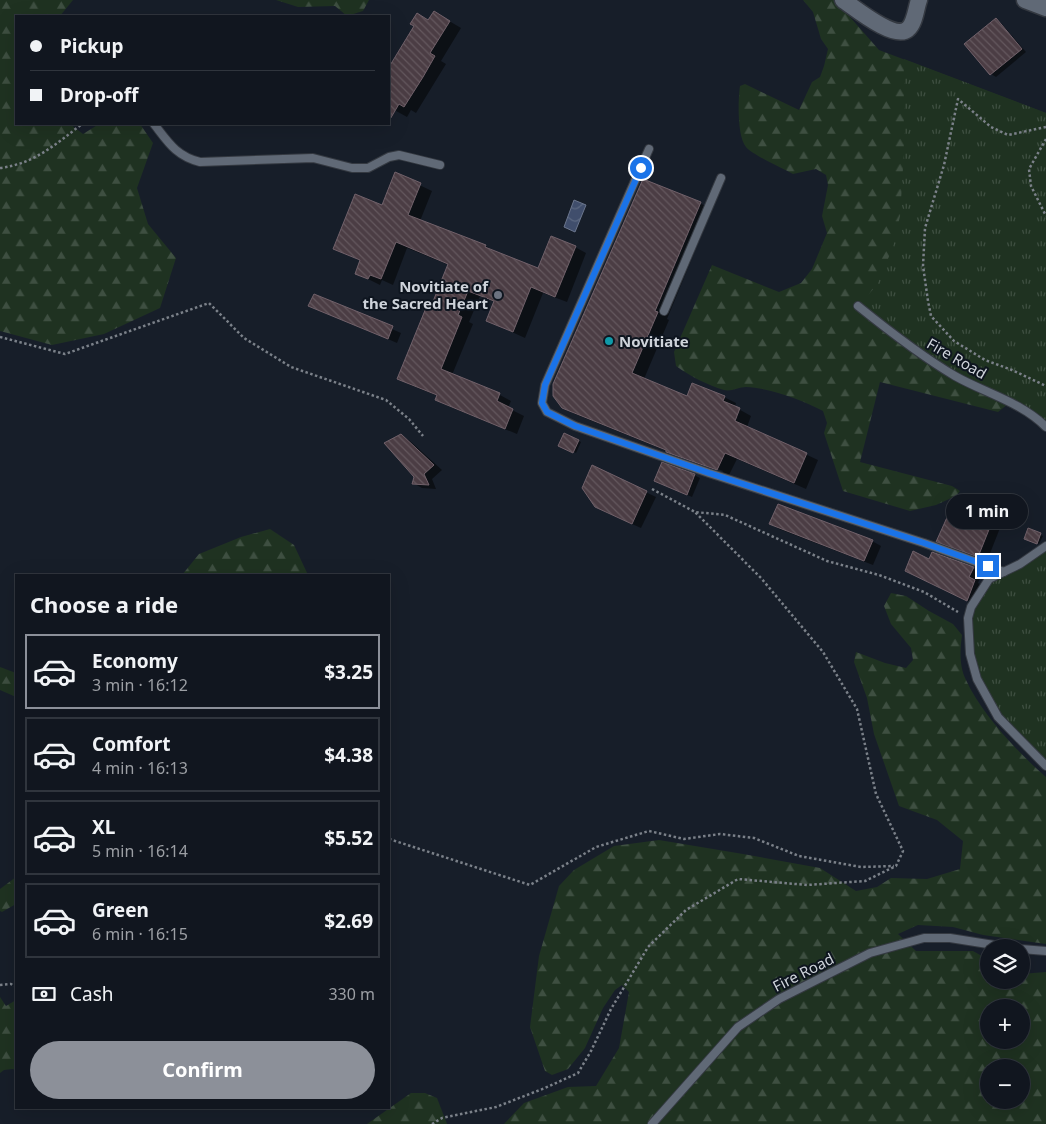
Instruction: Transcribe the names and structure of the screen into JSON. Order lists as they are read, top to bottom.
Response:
{
  "streets": {
    "lane": ["Fire Road"]
  },
  "places": ["Novitiate of the Sacred Heart", "Novitiate"],
  "page": {
    "banner": ["Pickup", "Drop-off"],
    "bubble": "1 min",
    "heading": "Choose a ride",
    "list": [
      {
        "name": "Economy",
        "note": "3 min · 16:12",
        "value": "$3.25"
      },
      {
        "name": "Comfort",
        "note": "4 min · 16:13",
        "value": "$4.38"
      },
      {
        "name": "XL",
        "note": "5 min · 16:14",
        "value": "$5.52"
      },
      {
        "name": "Green",
        "note": "6 min · 16:15",
        "value": "$2.69"
      }
    ],
    "map_buttons": ["+", "−"],
    "pay": ["Cash", "330 m"],
    "buttons": "Confirm"
  }
}
